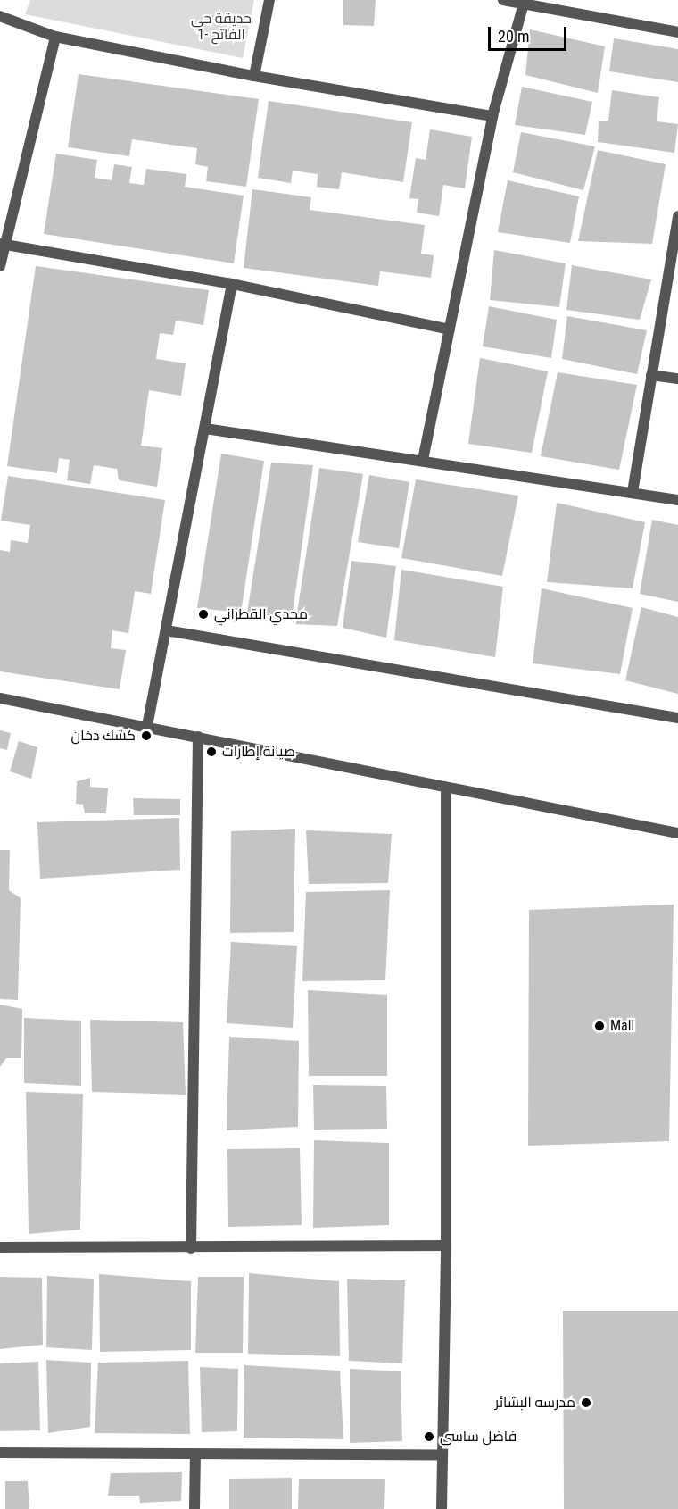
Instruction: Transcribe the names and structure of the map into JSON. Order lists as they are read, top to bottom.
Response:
{
  "parks": ["حديقة حي الفاتح -1"],
  "places": [
    "مجدي القطراني",
    "كشك دخان",
    "صيانة إطارات",
    "Mall",
    "مدرسه البشائر",
    "فاضل ساسي"
  ],
  "scale_bar": "20 m"
}
